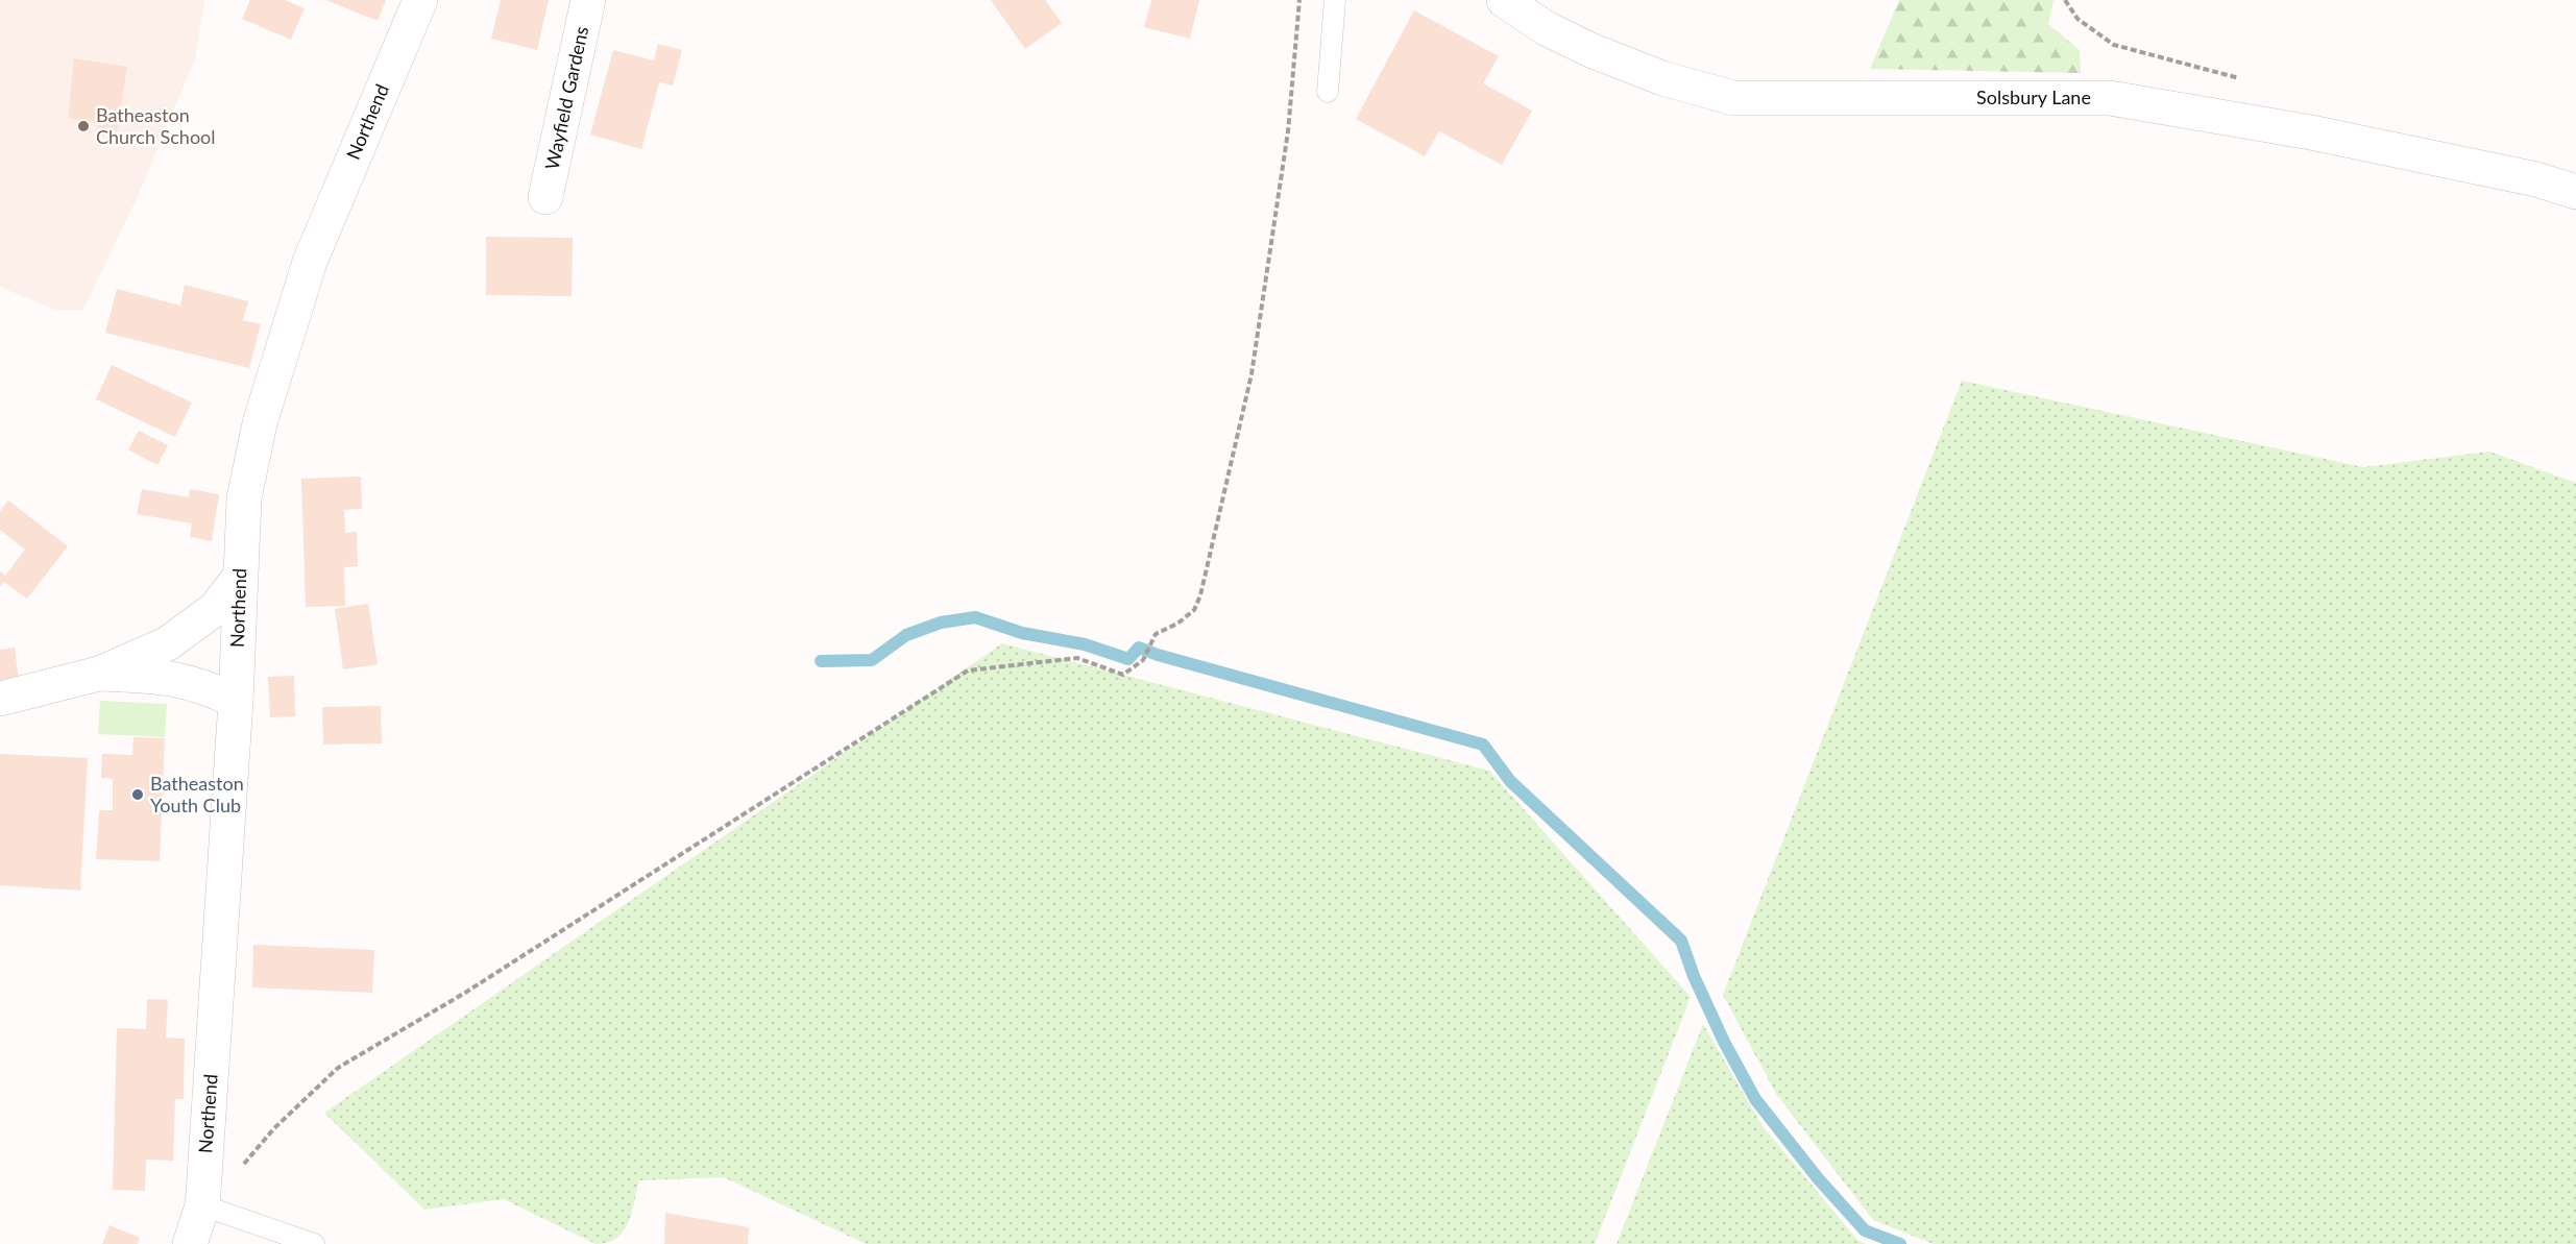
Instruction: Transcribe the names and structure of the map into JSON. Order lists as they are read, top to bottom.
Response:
{
  "streets": {
    "street": ["Wayfield Gardens", "Solsbury Lane", "Northend"]
  },
  "places": ["Batheaston Church School", "Batheaston Youth Club"]
}
